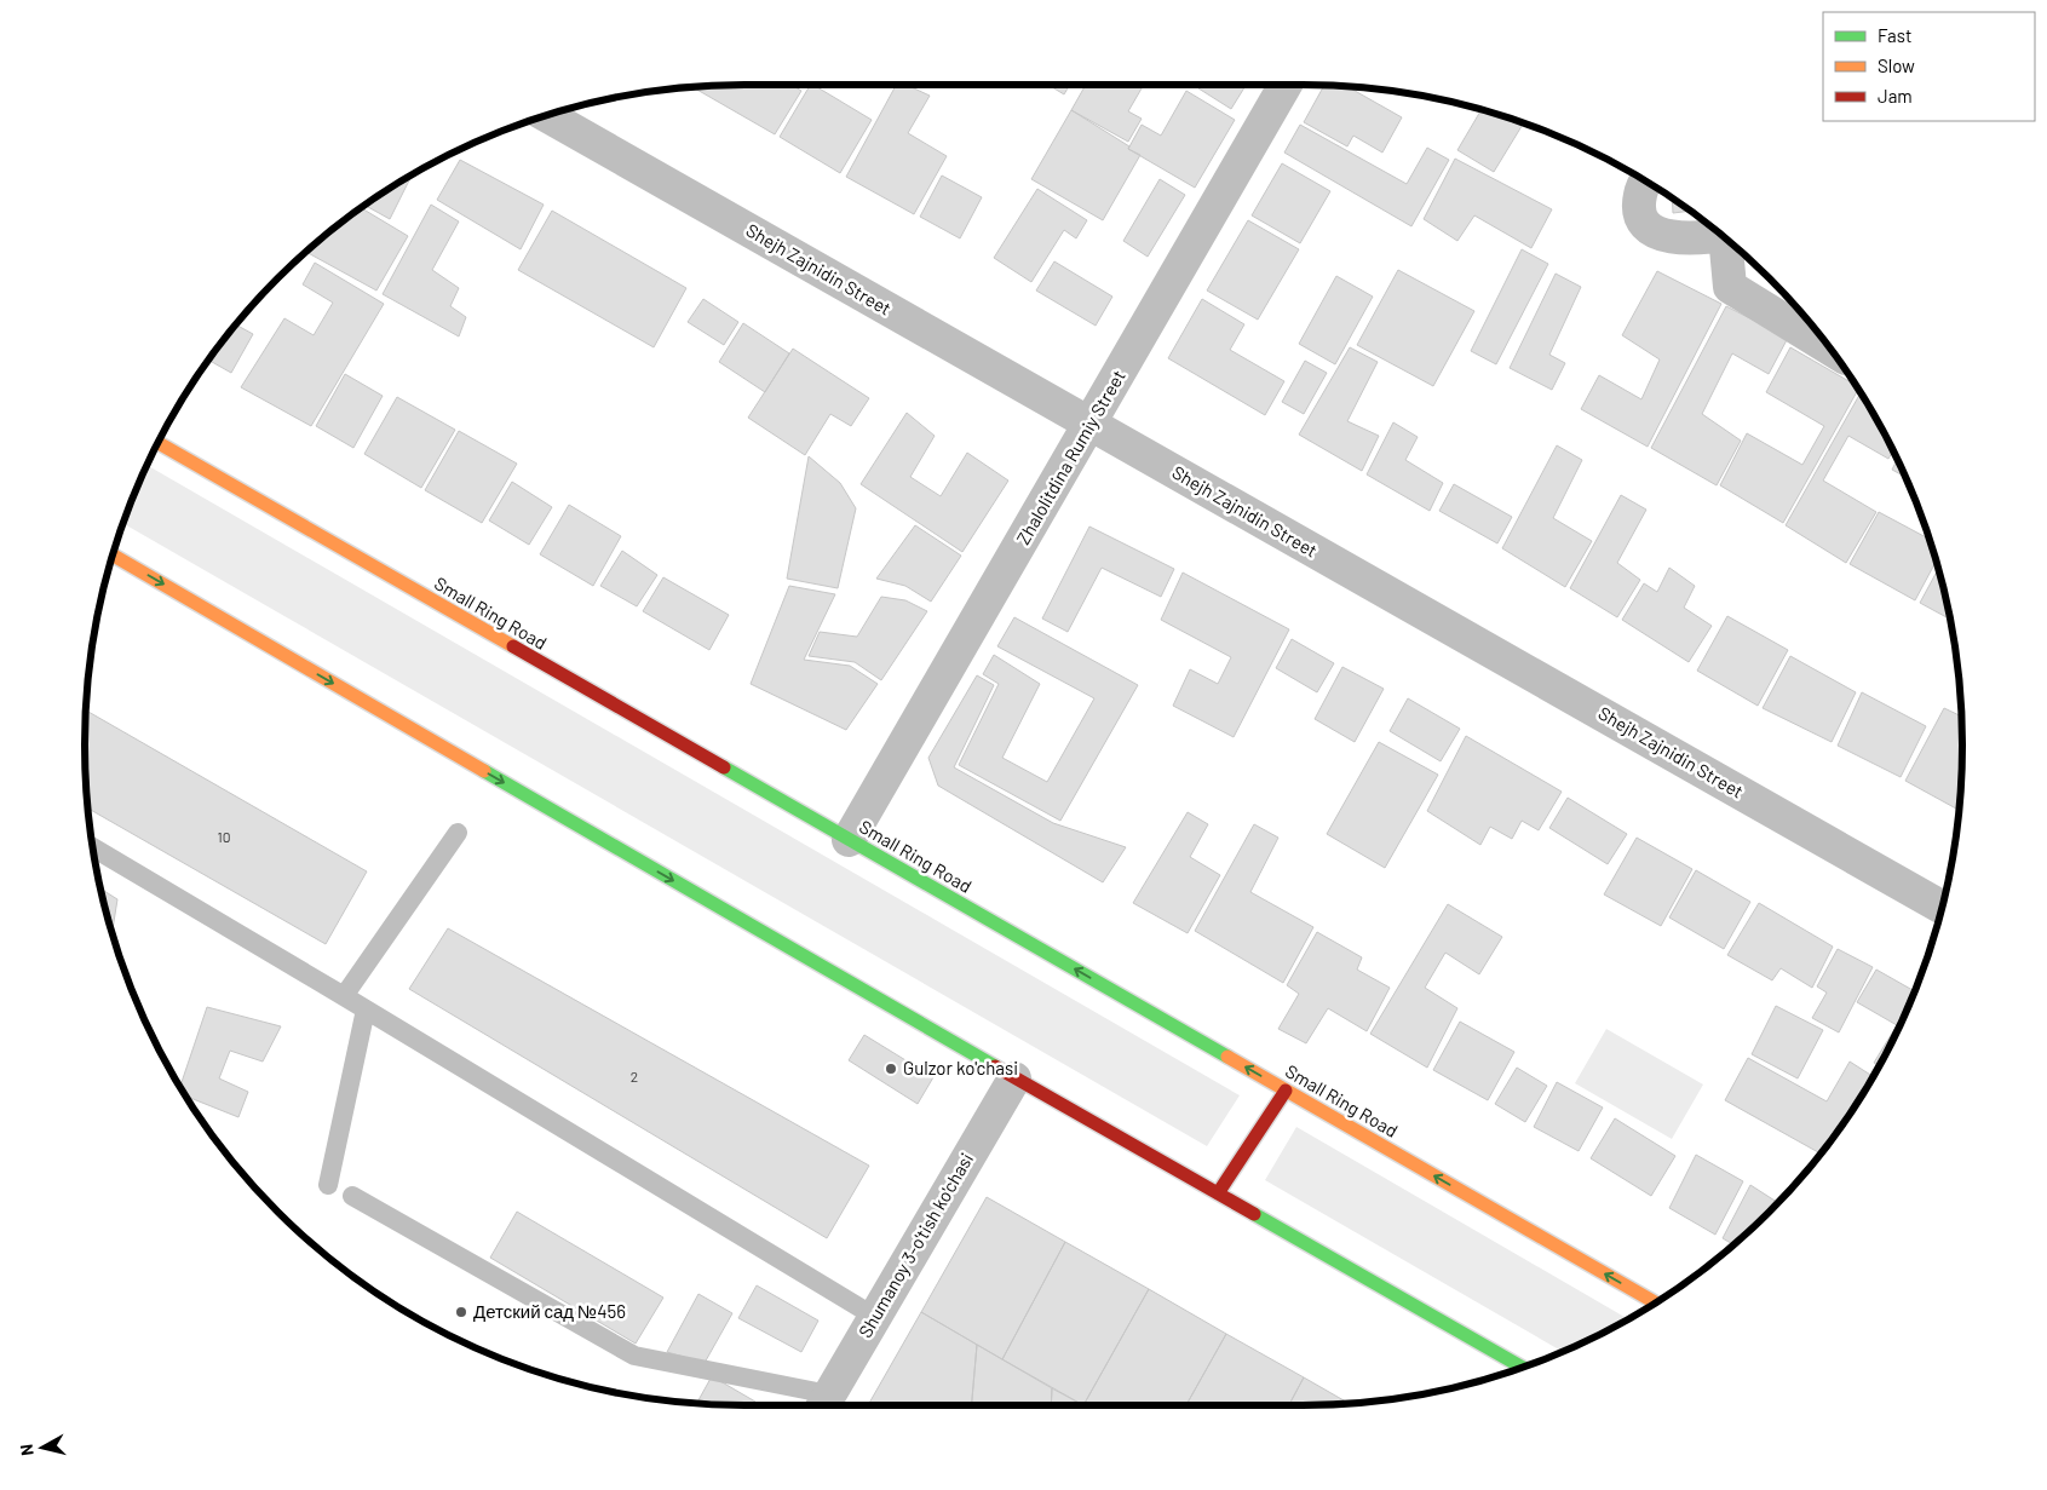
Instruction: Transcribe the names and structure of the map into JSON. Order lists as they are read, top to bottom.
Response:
{
  "streets": {
    "highway": ["Small Ring Road"],
    "street": ["Shejh Zajnidin Street", "Zhalolitdina Rumiy Street", "Shumanoy 3-o'tish ko'chasi"]
  },
  "crossings": [
    ["Shejh Zajnidin Street", "Zhalolitdina Rumiy Street"],
    ["Zhalolitdina Rumiy Street", "Small Ring Road"]
  ],
  "one_way": ["Small Ring Road"],
  "places": ["Gulzor ko'chasi", "Детский сад №456"],
  "house_numbers": ["10", "2"],
  "legend": ["Fast", "Slow", "Jam"],
  "north": "left"
}
